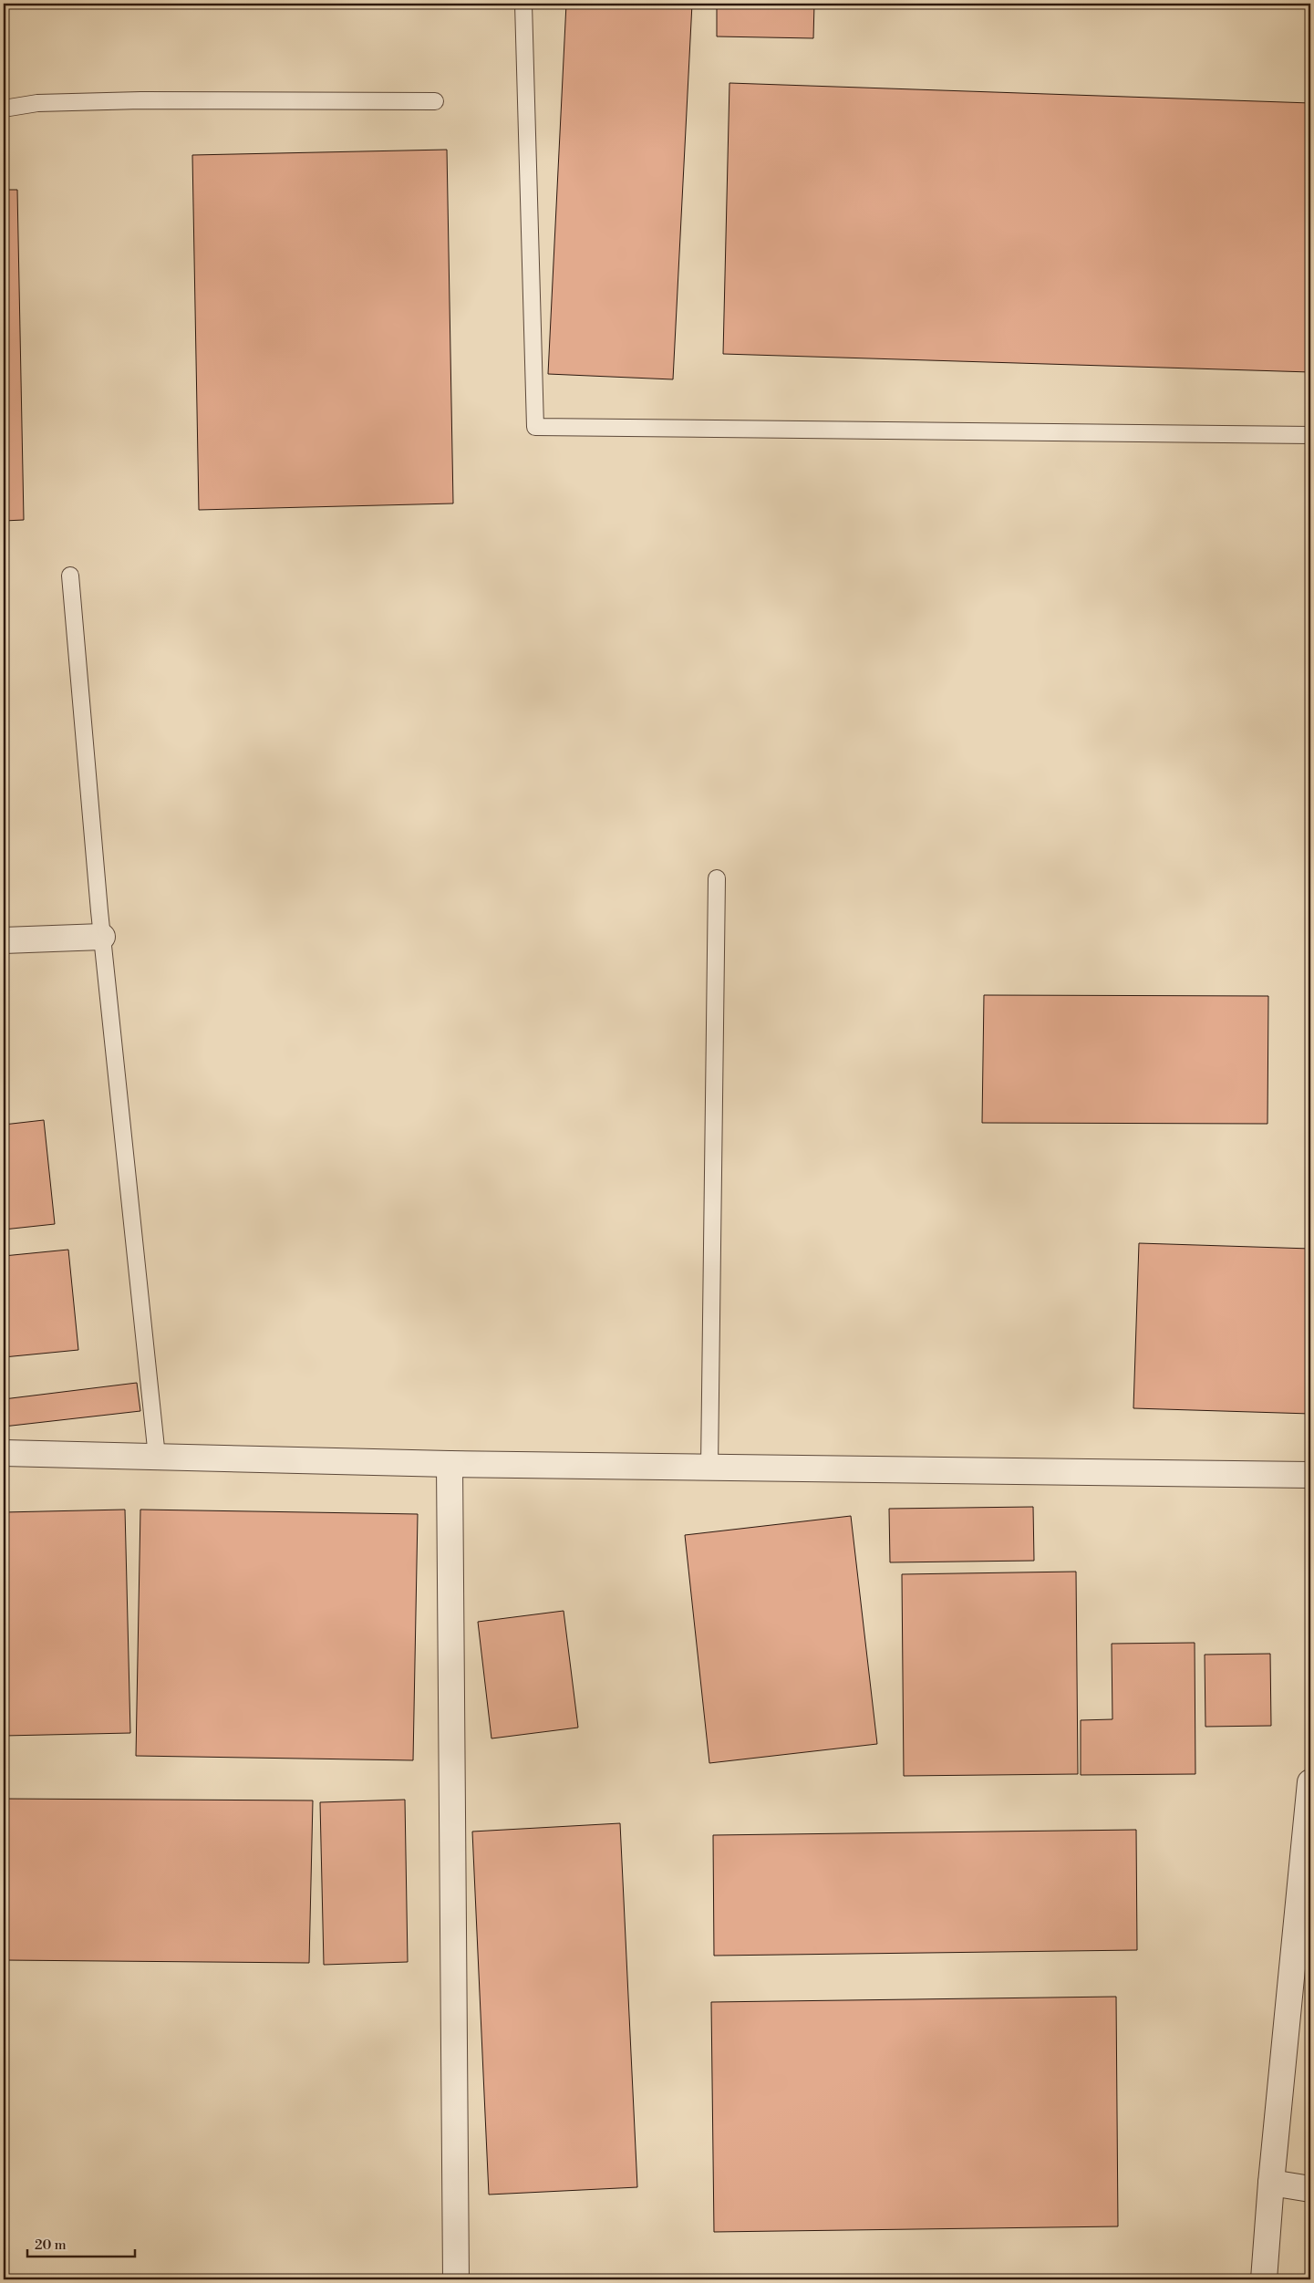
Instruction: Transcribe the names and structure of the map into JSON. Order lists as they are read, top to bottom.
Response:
{
  "scale_bar": "20 m"
}
